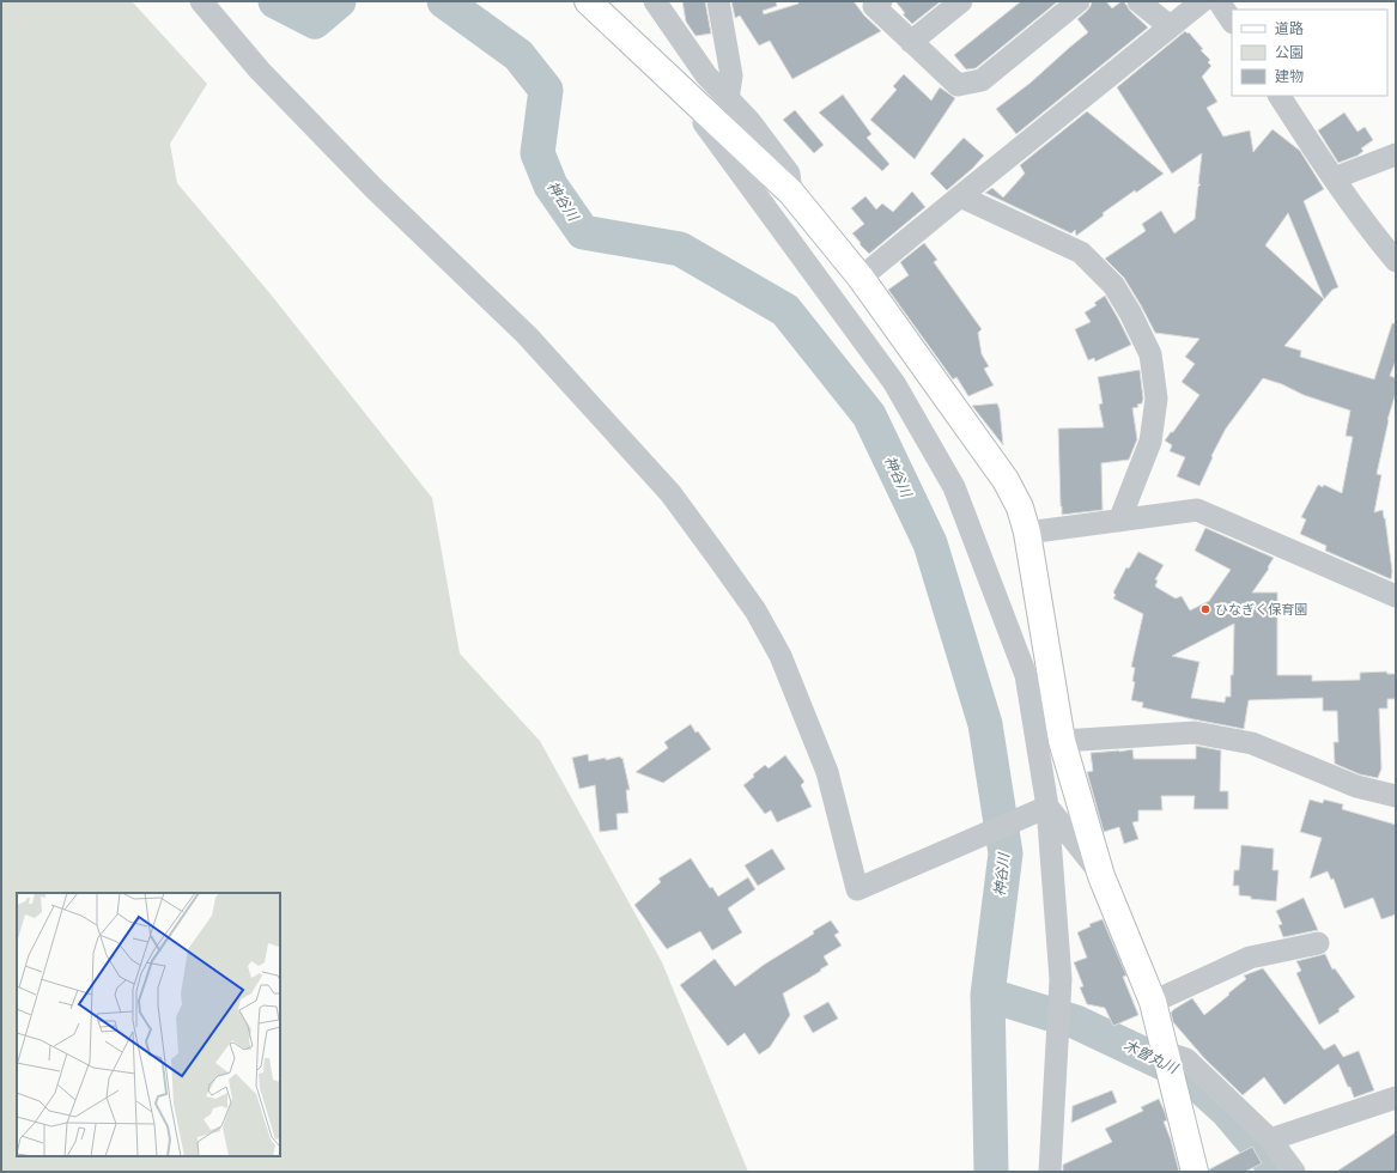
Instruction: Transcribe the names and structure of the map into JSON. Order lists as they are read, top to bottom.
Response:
{
  "water": ["神谷川", "木曽丸川"],
  "places": ["ひなぎく保育園"],
  "legend": ["道路", "公園", "建物"]
}
